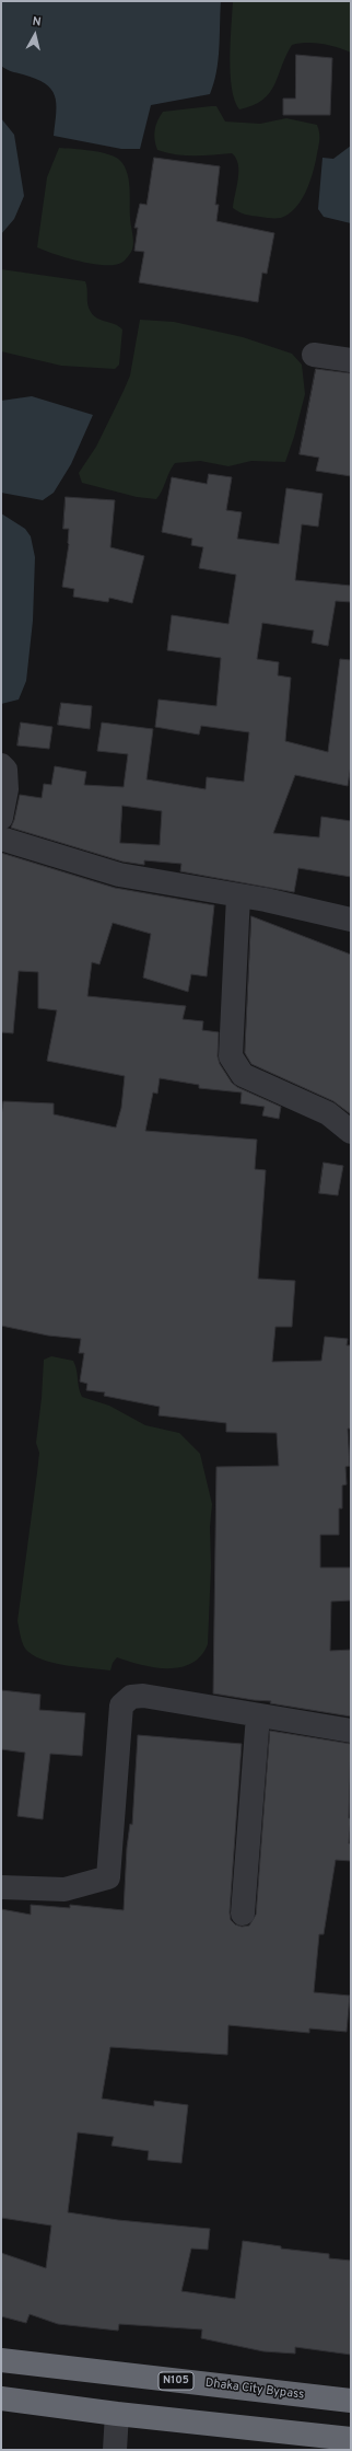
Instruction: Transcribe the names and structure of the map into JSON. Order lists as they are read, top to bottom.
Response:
{
  "streets": {
    "highway": ["N105", "Dhaka City Bypass"]
  },
  "north": "top"
}
